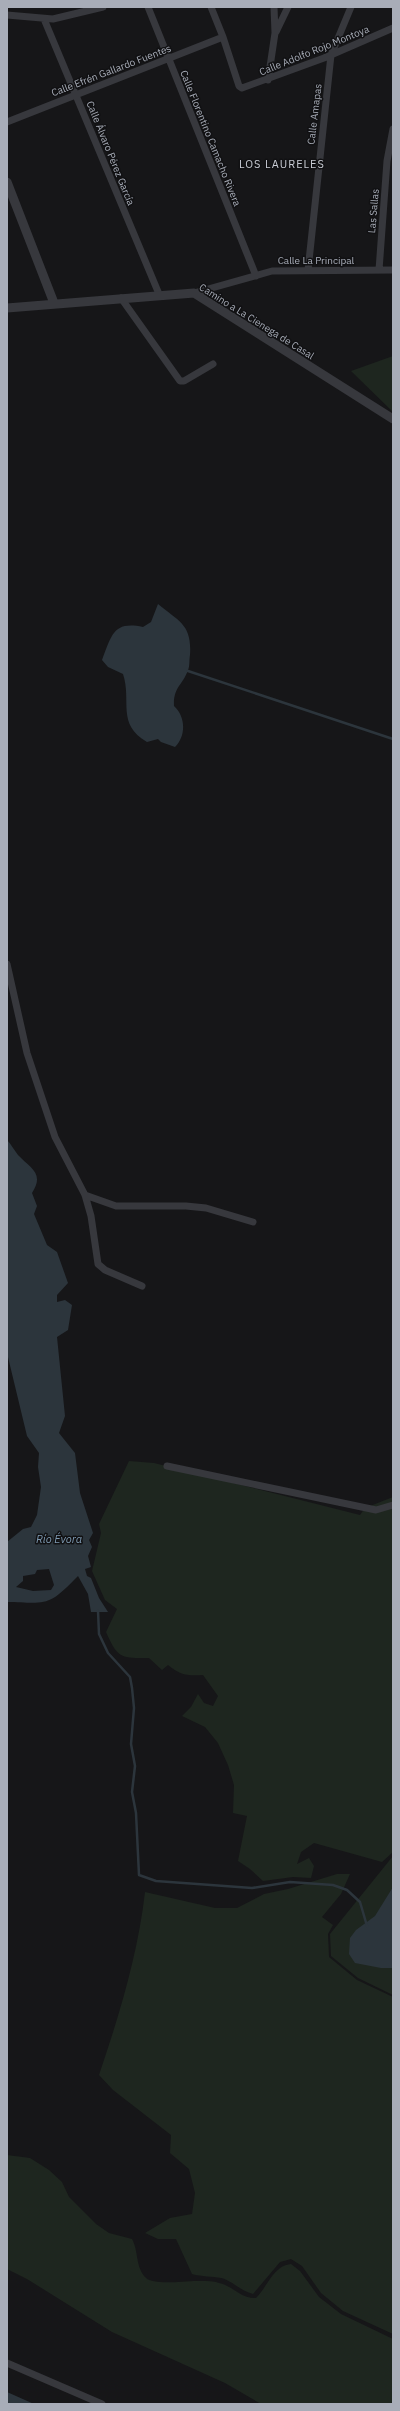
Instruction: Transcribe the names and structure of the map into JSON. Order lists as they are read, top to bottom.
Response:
{
  "streets": {
    "street": [
      "Calle Adolfo Rojo Montoya",
      "Calle Efrén Gallardo Fuentes",
      "Calle Amapas",
      "Calle Florentino Camacho Rivera",
      "Calle Álvaro Pérez García",
      "Las Sallas",
      "Calle La Principal",
      "Camino a La Cienega de Casal"
    ]
  },
  "crossings": [
    ["Calle Adolfo Rojo Montoya", "Calle Efrén Gallardo Fuentes"],
    ["Calle Adolfo Rojo Montoya", "Calle Amapas"],
    ["Calle Efrén Gallardo Fuentes", "Calle Florentino Camacho Rivera"],
    ["Calle Efrén Gallardo Fuentes", "Calle Álvaro Pérez García"],
    ["Calle Amapas", "Calle La Principal"],
    ["Calle Florentino Camacho Rivera", "Calle La Principal"],
    ["Calle Álvaro Pérez García", "Camino a La Cienega de Casal"],
    ["Las Sallas", "Calle La Principal"],
    ["Calle La Principal", "Camino a La Cienega de Casal"]
  ],
  "districts": ["LOS LAURELES"],
  "water": ["Río Évora"]
}
